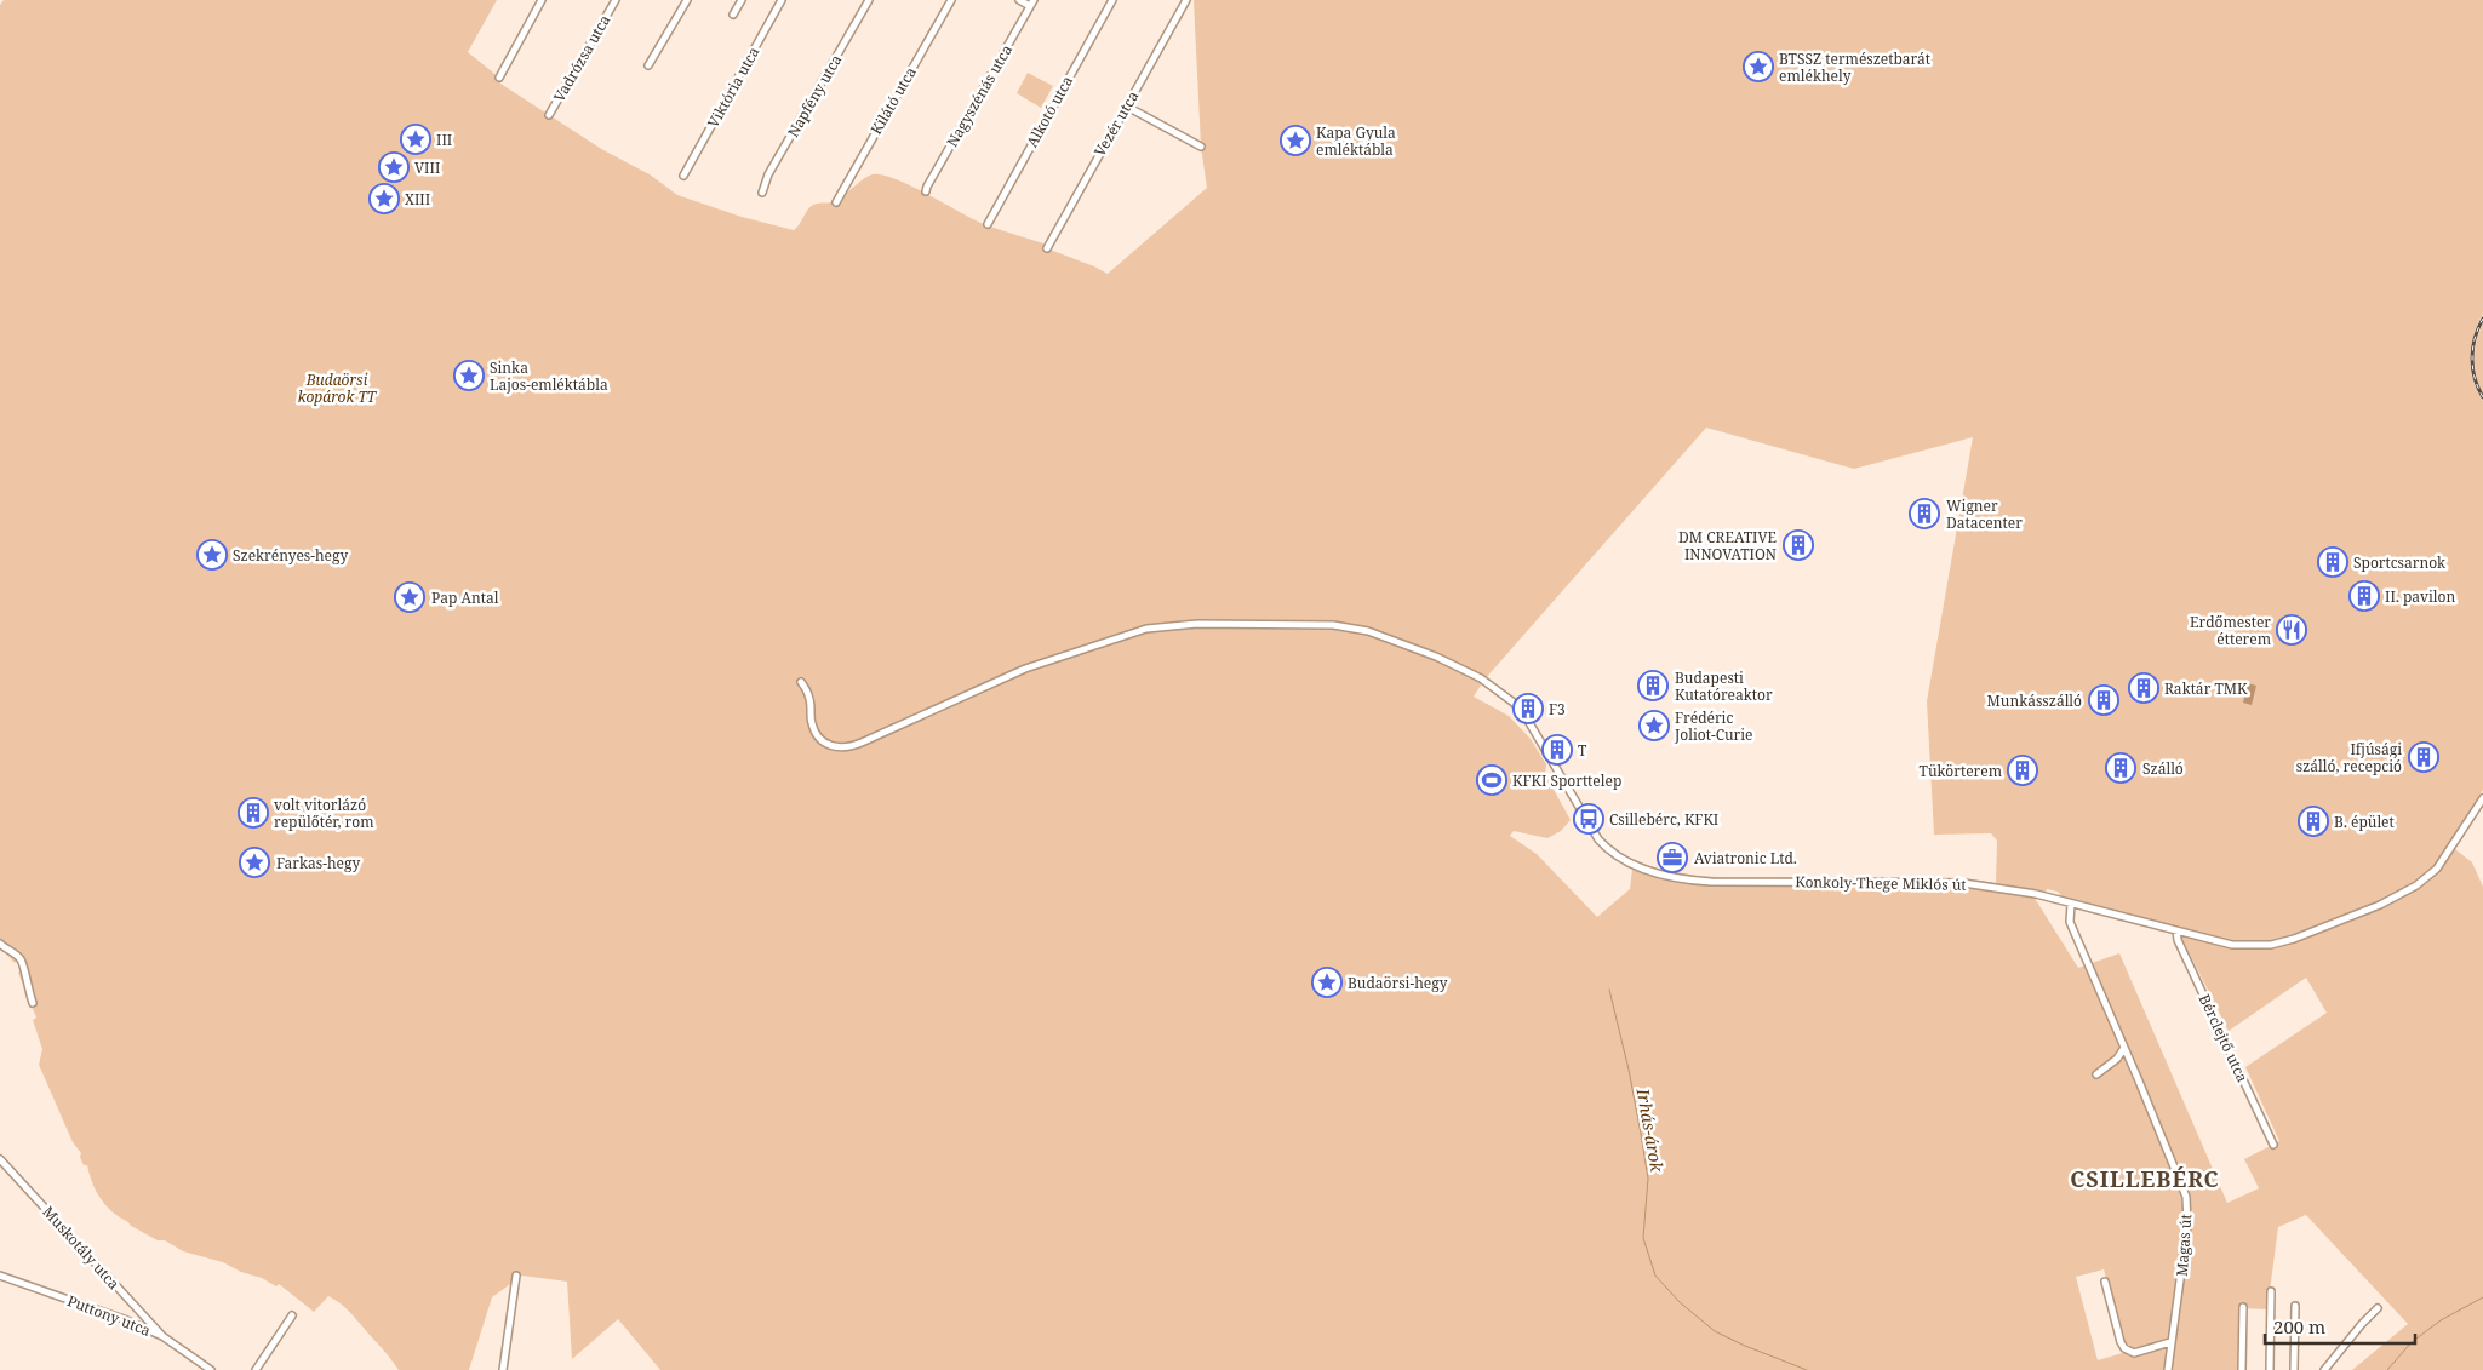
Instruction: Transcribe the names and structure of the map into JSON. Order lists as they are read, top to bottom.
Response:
{
  "streets": {
    "street": [
      "Vadrózsa utca",
      "Viktória utca",
      "Napfény utca",
      "Nagyszénás utca",
      "Kilátó utca",
      "Alkotó utca",
      "Vezér utca",
      "Konkoly-Thege Miklós út",
      "Bérclejtő utca",
      "Magas út",
      "Muskotály utca",
      "Puttony utca"
    ]
  },
  "crossings": [
    ["Konkoly-Thege Miklós út", "Bérclejtő utca"],
    ["Konkoly-Thege Miklós út", "Magas út"],
    ["Muskotály utca", "Puttony utca"]
  ],
  "districts": ["CSILLEBÉRC"],
  "water": ["Irhás-árok"],
  "parks": ["Budaörsi kopárok TT"],
  "places": {
    "place": [
      "BTSSZ természetbarát emlékhely",
      "III",
      "Kapa Gyula emléktábla",
      "VIII",
      "XIII",
      "Sinka Lajos-emléktábla",
      "Szekrényes-hegy",
      "Pap Antal",
      "Frédéric Joliot-Curie",
      "Farkas-hegy",
      "Budaörsi-hegy"
    ],
    "building": [
      "Wigner Datacenter",
      "DM CREATIVE INNOVATION",
      "Sportcsarnok",
      "II. pavilon",
      "Budapesti Kutatóreaktor",
      "Raktár TMK",
      "Munkásszálló",
      "F3",
      "T",
      "Ifjúsági szálló, recepció",
      "Szálló",
      "Tükörterem",
      "volt vitorlázó repülőtér, rom",
      "B. épület"
    ],
    "restaurant": ["Erdőmester étterem"],
    "sports": ["KFKI Sporttelep"],
    "bus stop": ["Csillebérc, KFKI"],
    "office": ["Aviatronic Ltd."]
  },
  "scale_bar": "200 m"
}
